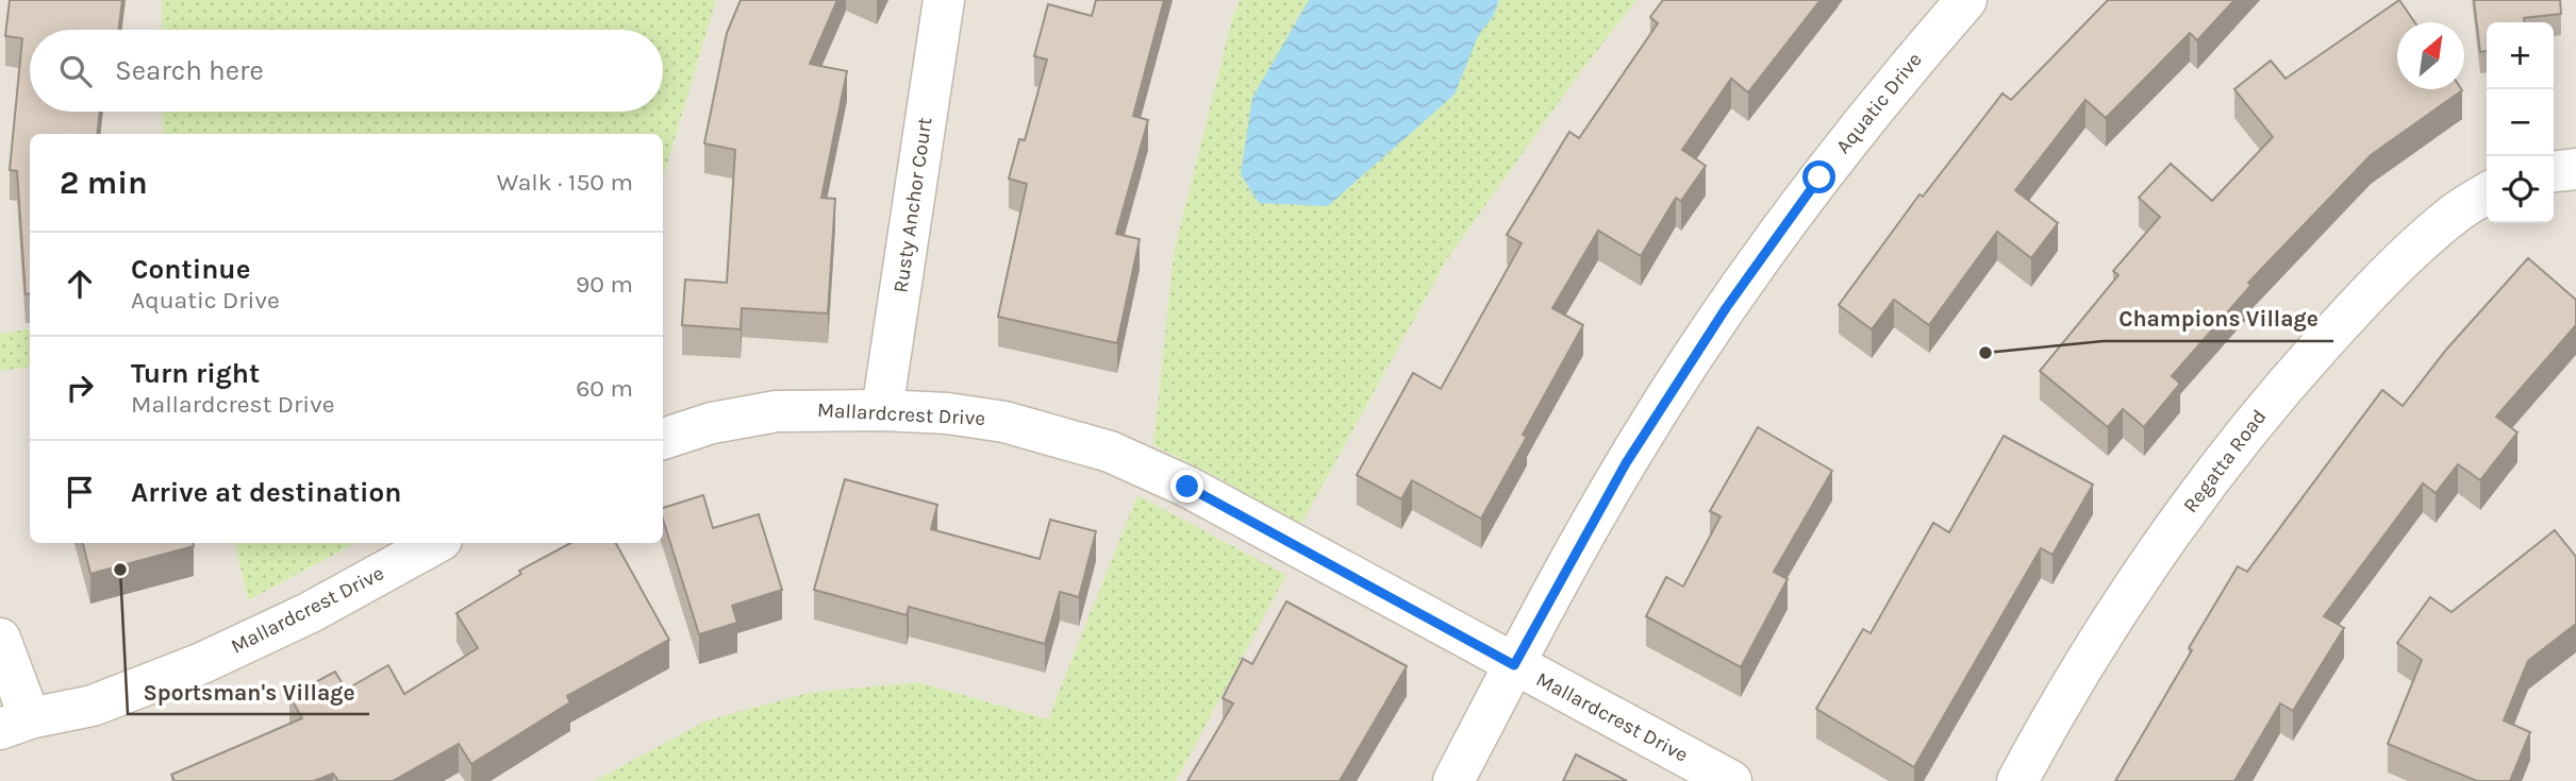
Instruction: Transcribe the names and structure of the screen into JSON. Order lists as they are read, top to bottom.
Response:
{
  "streets": {
    "street": [
      "Aquatic Drive",
      "Rusty Anchor Court",
      "Mallardcrest Drive",
      "Regatta Road"
    ]
  },
  "crossings": [
    ["Aquatic Drive", "Mallardcrest Drive"],
    ["Rusty Anchor Court", "Mallardcrest Drive"]
  ],
  "places": ["Champions Village", "Sportsman's Village"],
  "north": "top right",
  "page": {
    "map_buttons": ["+", "−"],
    "search": "Search here",
    "heading": ["2 min", "Walk · 150 m"],
    "list": [
      ["Continue", "Aquatic Drive", "90 m"],
      ["Turn right", "Mallardcrest Drive", "60 m"],
      "Arrive at destination"
    ]
  }
}
